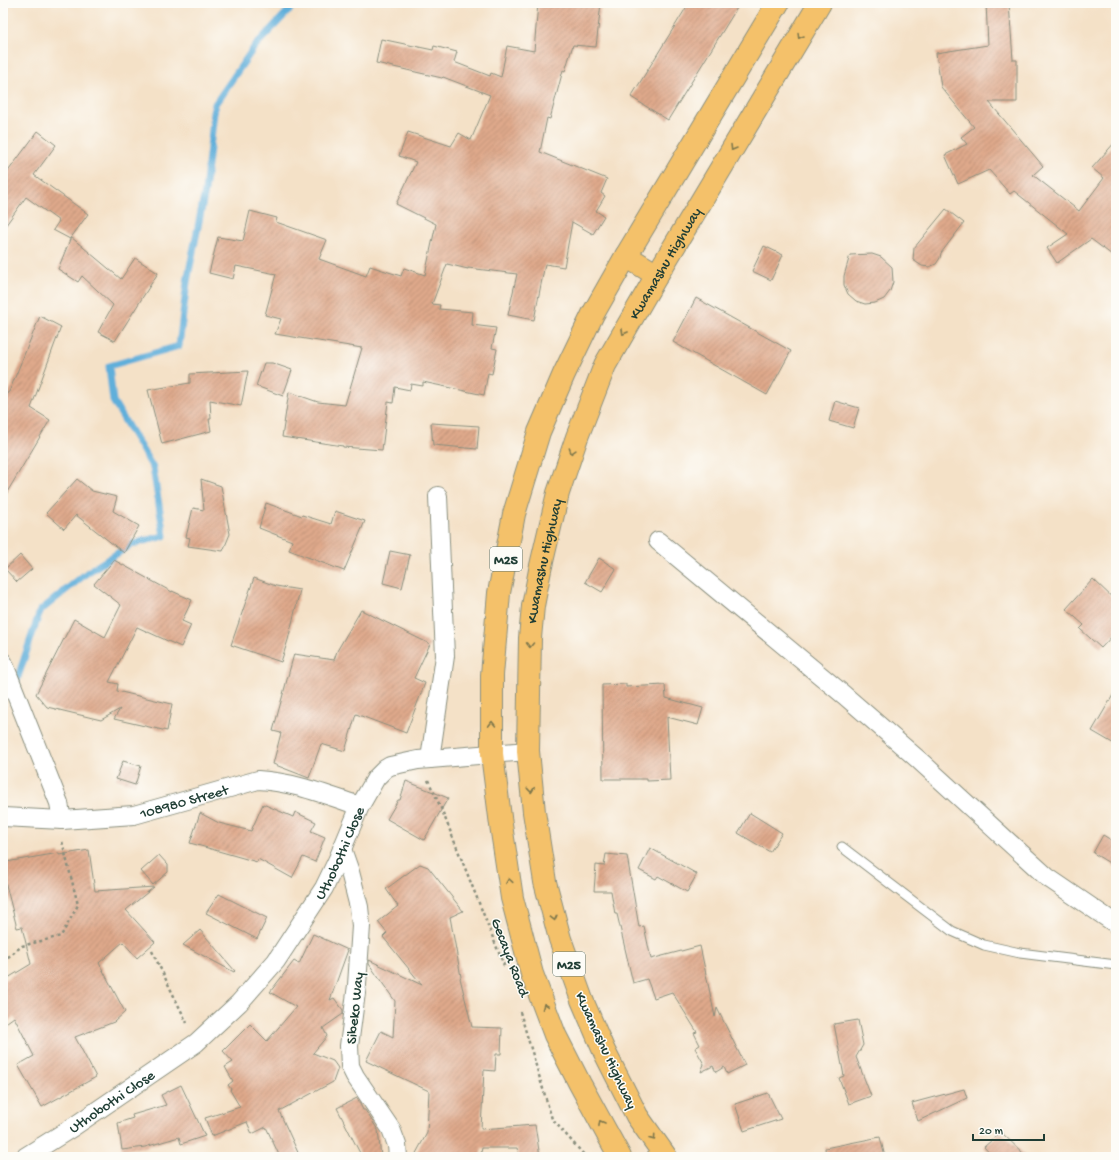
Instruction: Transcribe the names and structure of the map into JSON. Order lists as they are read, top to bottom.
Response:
{
  "streets": {
    "main road": ["Kwamashu Highway", "M25"],
    "street": ["108980 Street", "Uthobothi Close", "Sibeko Way"],
    "path": ["Gecaya Road"]
  },
  "crossings": [
    ["Kwamashu Highway", "Uthobothi Close"],
    ["M25", "Uthobothi Close"],
    ["108980 Street", "Uthobothi Close"],
    ["Uthobothi Close", "Gecaya Road"],
    ["Uthobothi Close", "Sibeko Way"]
  ],
  "scale_bar": "20 m"
}
